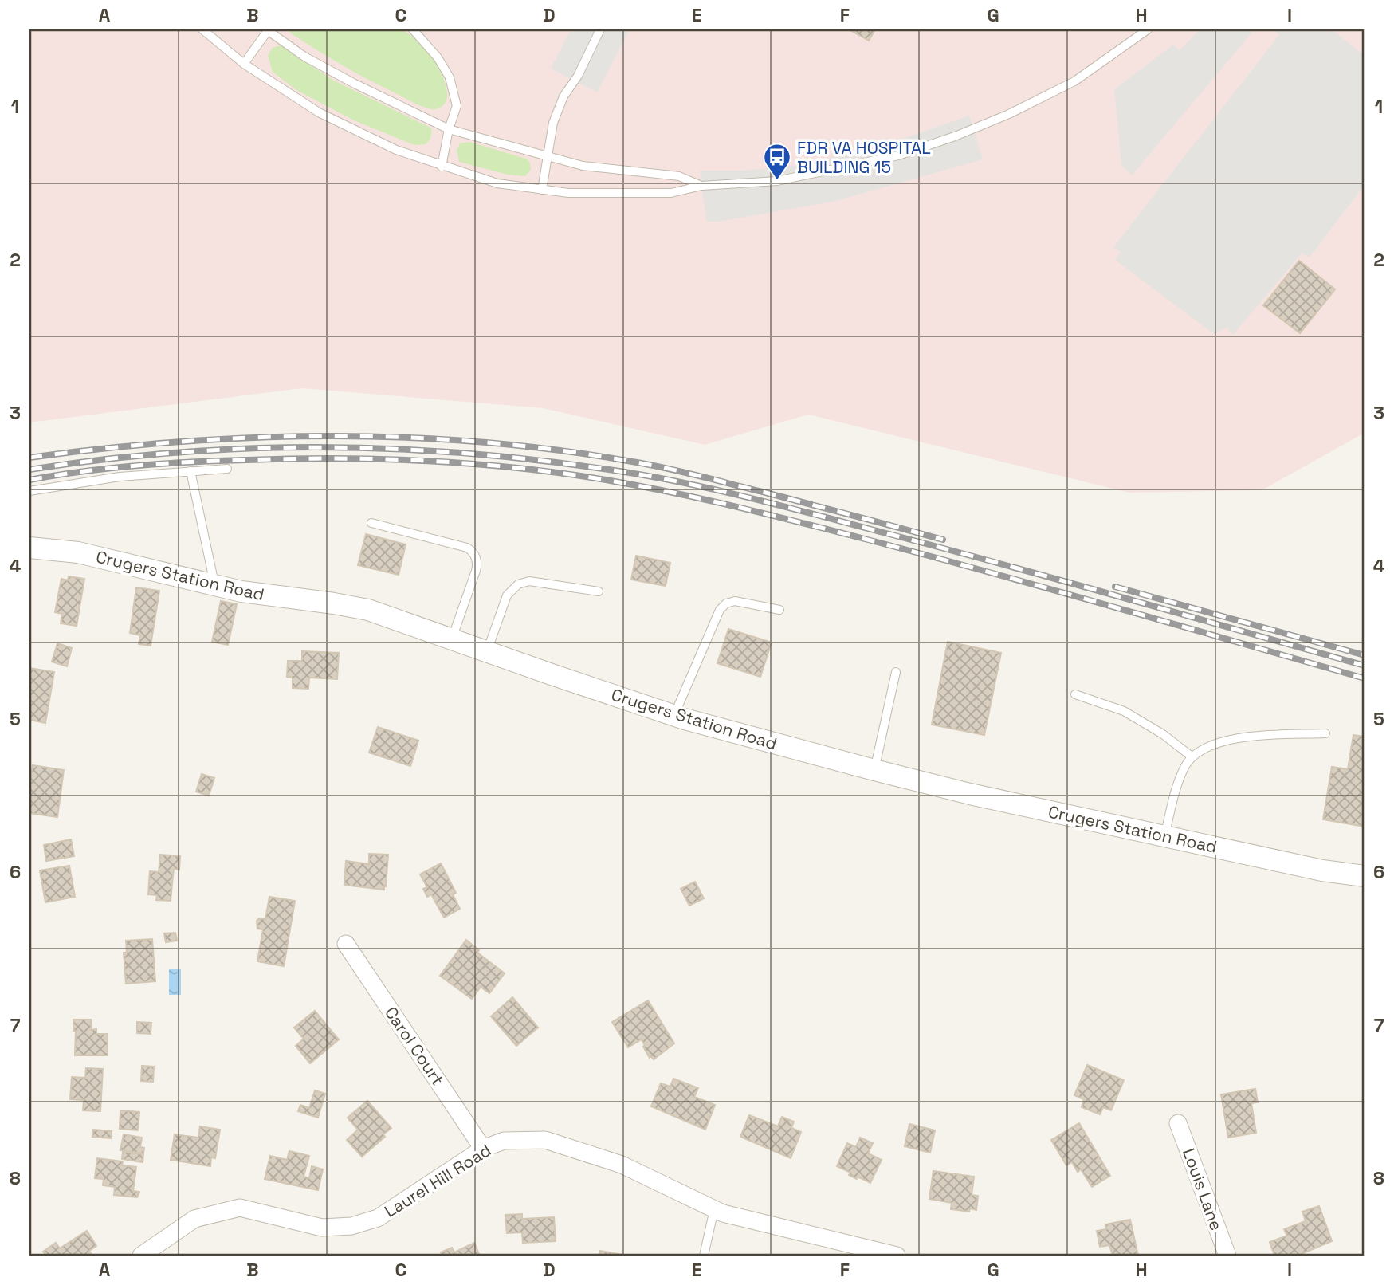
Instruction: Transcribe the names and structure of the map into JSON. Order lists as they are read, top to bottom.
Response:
{
  "streets": {
    "street": [
      "Crugers Station Road",
      "Carol Court",
      "Laurel Hill Road",
      "Louis Lane"
    ]
  },
  "crossings": [
    ["Carol Court", "Laurel Hill Road"]
  ],
  "places": {
    "bus stop": ["FDR VA HOSPITAL BUILDING 15"]
  },
  "grid": {
    "columns": [
      "A",
      "B",
      "C",
      "D",
      "E",
      "F",
      "G",
      "H",
      "I"
    ],
    "rows": [
      "1",
      "2",
      "3",
      "4",
      "5",
      "6",
      "7",
      "8"
    ]
  }
}
